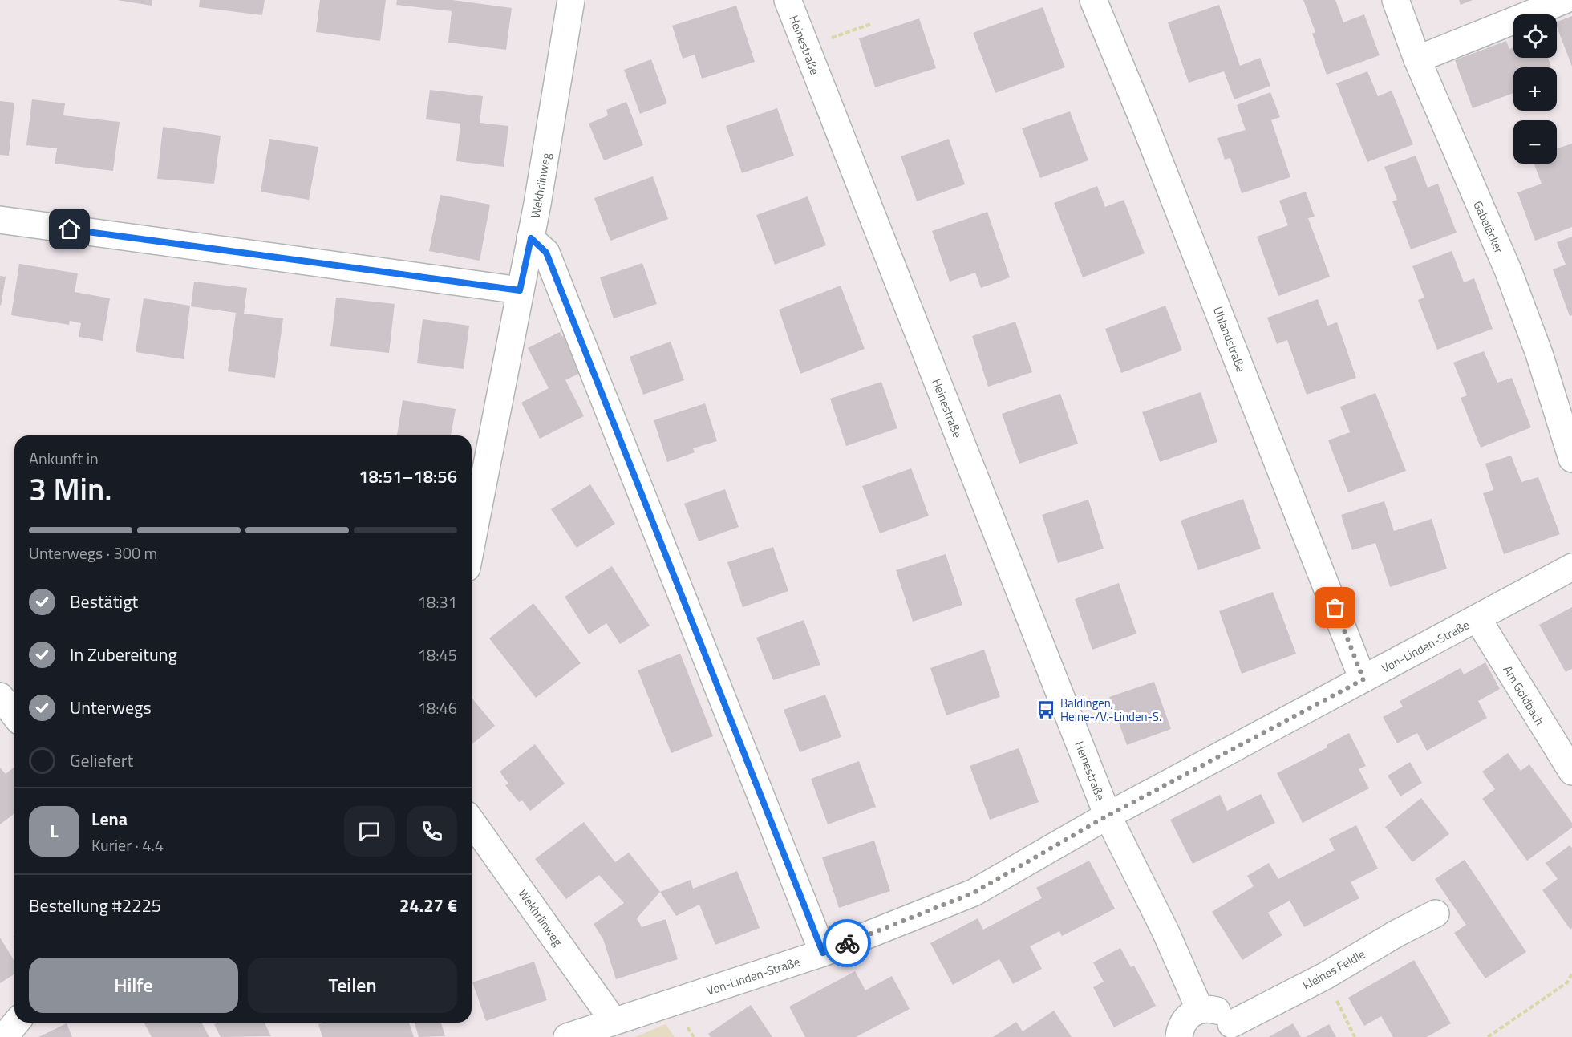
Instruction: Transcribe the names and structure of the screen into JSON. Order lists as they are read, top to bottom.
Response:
{
  "streets": {
    "street": [
      "Heinestraße",
      "Wekhrlinweg",
      "Gabeläcker",
      "Uhlandstraße",
      "Von-Linden-Straße",
      "Am Goldbach",
      "Kleines Feldle"
    ]
  },
  "crossings": [
    ["Heinestraße", "Von-Linden-Straße"],
    ["Wekhrlinweg", "Von-Linden-Straße"],
    ["Uhlandstraße", "Von-Linden-Straße"],
    ["Von-Linden-Straße", "Am Goldbach"]
  ],
  "places": {
    "bus stop": ["Baldingen, Heine-/V.-Linden-S."]
  },
  "page": {
    "map_buttons": ["+", "−"],
    "heading": ["3 Min.", "Ankunft in", "18:51–18:56"],
    "panel": [
      "Lena",
      "Kurier · 4.4",
      "Bestellung #2225",
      "24.27 €"
    ],
    "bar": "Unterwegs · 300 m",
    "list": [
      ["Bestätigt", "18:31"],
      ["In Zubereitung", "18:45"],
      ["Unterwegs", "18:46"],
      "Geliefert"
    ],
    "round": "L",
    "buttons": ["Hilfe", "Teilen"]
  }
}
